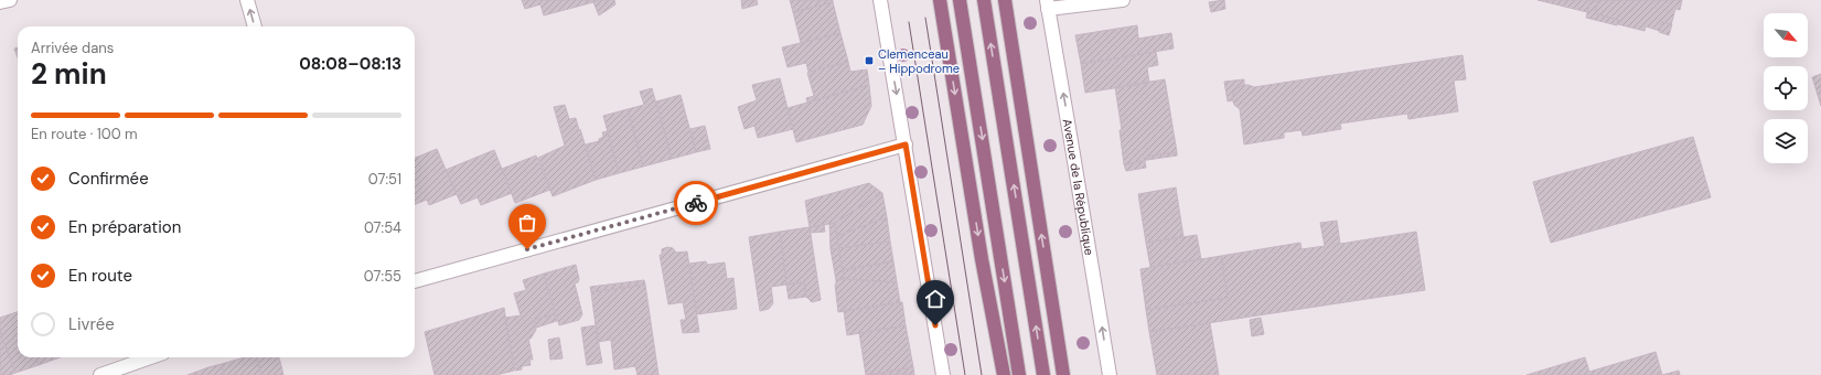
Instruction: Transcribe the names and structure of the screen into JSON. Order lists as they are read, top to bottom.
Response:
{
  "streets": {
    "street": ["Avenue de la République"]
  },
  "one_way": ["Avenue de la République"],
  "places": {
    "transit": ["Clemenceau – Hippodrome"]
  },
  "north": "bottom right",
  "page": {
    "heading": ["2 min", "Arrivée dans", "08:08–08:13"],
    "bar": "En route · 100 m",
    "list": [
      ["Confirmée", "07:51"],
      ["En préparation", "07:54"],
      ["En route", "07:55"],
      "Livrée"
    ]
  }
}
